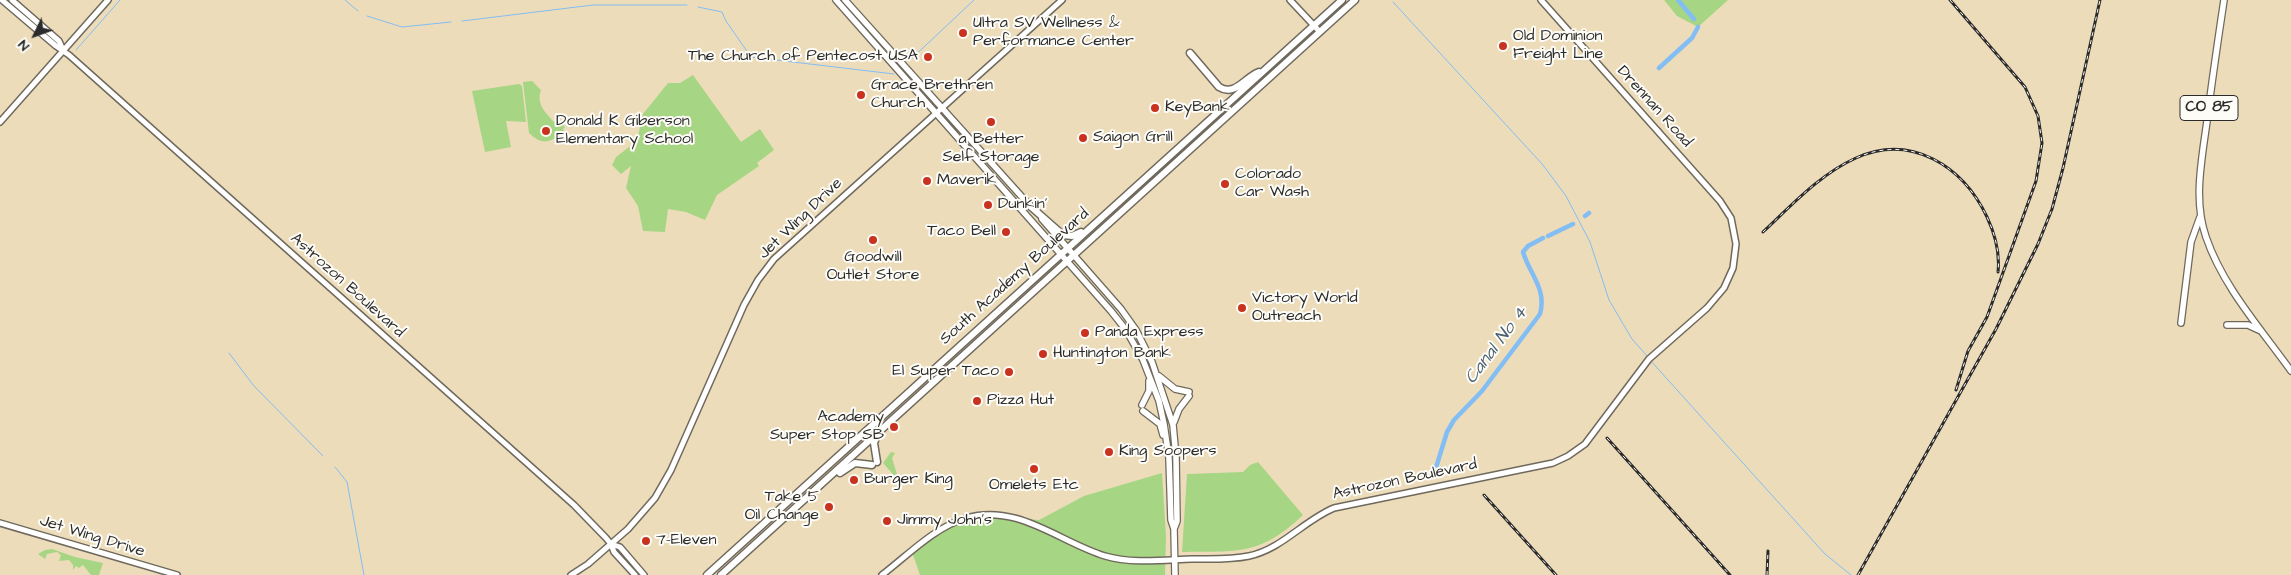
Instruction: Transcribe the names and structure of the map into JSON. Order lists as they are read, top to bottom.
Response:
{
  "streets": {
    "highway": ["South Academy Boulevard"],
    "main road": [
      "Drennan Road",
      "CO 85",
      "Jet Wing Drive",
      "Astrozon Boulevard"
    ]
  },
  "crossings": [
    ["Drennan Road", "Astrozon Boulevard"],
    ["Jet Wing Drive", "Astrozon Boulevard"]
  ],
  "water": ["Canal No 4"],
  "places": [
    "Ultra SV Wellness & Performance Center",
    "Old Dominion Freight Line",
    "The Church of Pentecost USA",
    "Grace Brethren Church",
    "KeyBank",
    "a Better Self Storage",
    "Donald K Giberson Elementary School",
    "Saigon Grill",
    "Maverik",
    "Colorado Car Wash",
    "Dunkin'",
    "Taco Bell",
    "Goodwill Outlet Store",
    "Victory World Outreach",
    "Panda Express",
    "Huntington Bank",
    "El Super Taco",
    "Pizza Hut",
    "Academy Super Stop SB",
    "King Soopers",
    "Omelets Etc",
    "Burger King",
    "Take 5 Oil Change",
    "Jimmy John's",
    "7-Eleven"
  ],
  "north": "bottom left"
}
